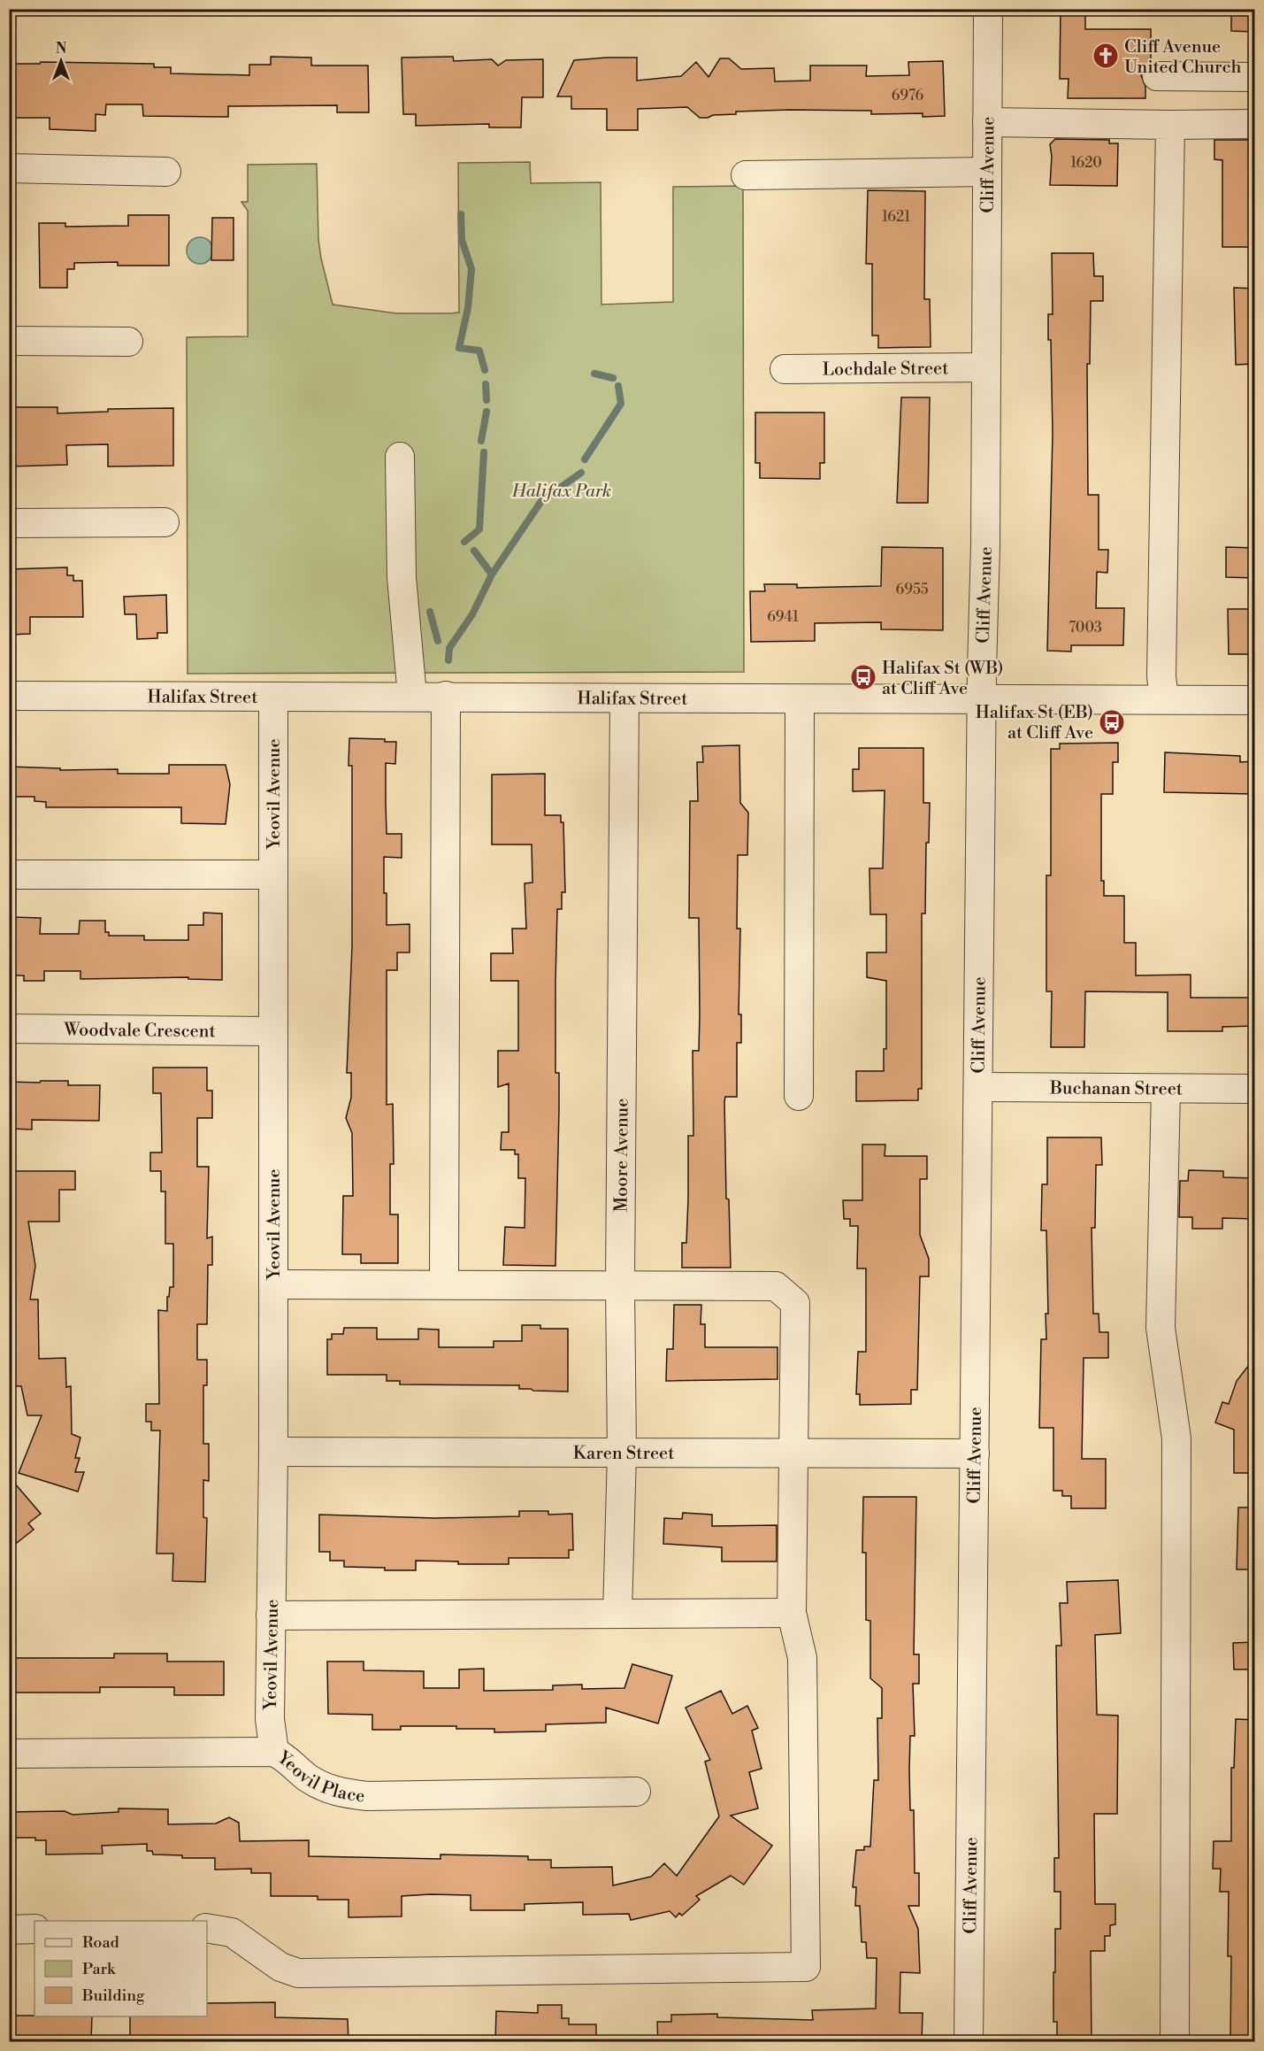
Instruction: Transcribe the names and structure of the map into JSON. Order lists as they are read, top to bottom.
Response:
{
  "streets": {
    "street": [
      "Cliff Avenue",
      "Lochdale Street",
      "Halifax Street",
      "Yeovil Avenue",
      "Woodvale Crescent",
      "Buchanan Street",
      "Moore Avenue",
      "Karen Street",
      "Yeovil Place"
    ]
  },
  "crossings": [
    ["Cliff Avenue", "Lochdale Street"],
    ["Cliff Avenue", "Halifax Street"],
    ["Cliff Avenue", "Buchanan Street"],
    ["Cliff Avenue", "Karen Street"],
    ["Halifax Street", "Yeovil Avenue"],
    ["Halifax Street", "Moore Avenue"],
    ["Yeovil Avenue", "Woodvale Crescent"],
    ["Yeovil Avenue", "Karen Street"],
    ["Yeovil Avenue", "Yeovil Place"],
    ["Moore Avenue", "Karen Street"]
  ],
  "parks": ["Halifax Park"],
  "places": {
    "church": ["Cliff Avenue United Church"],
    "bus stop": ["Halifax St (WB) at Cliff Ave", "Halifax St (EB) at Cliff Ave"]
  },
  "house_numbers": [
    "6976",
    "1620",
    "1621",
    "6955",
    "6941",
    "7003"
  ],
  "legend": ["Road", "Park", "Building"],
  "north": "top"
}
